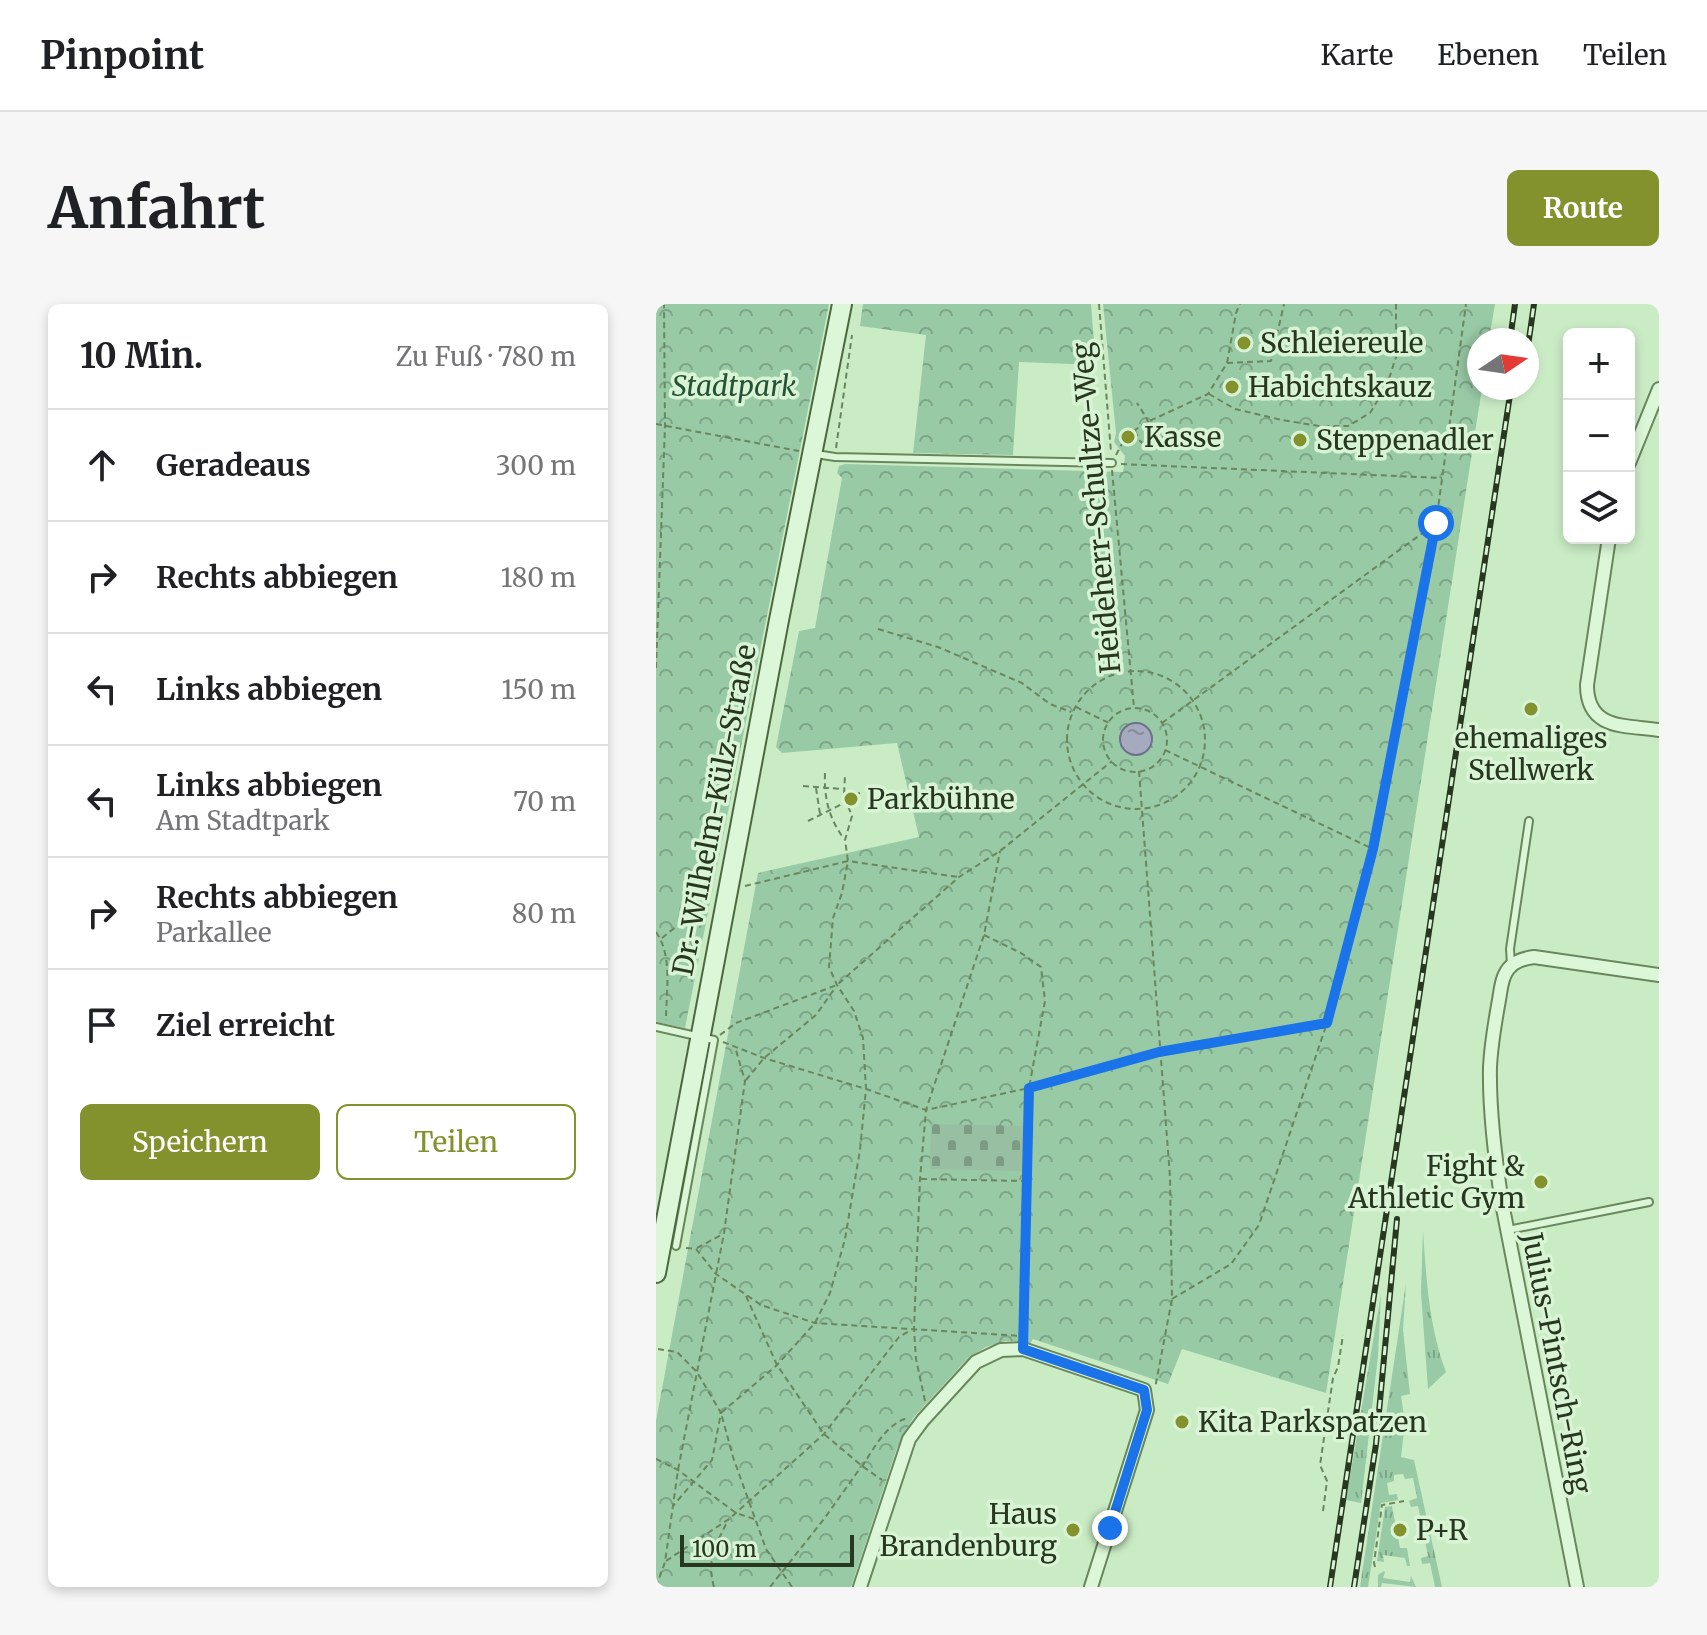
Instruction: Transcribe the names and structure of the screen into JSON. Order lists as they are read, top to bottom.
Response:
{
  "streets": {
    "main road": ["Dr.-Wilhelm-Külz-Straße"],
    "street": ["Julius-Pintsch-Ring"],
    "path": ["Heideherr-Schultze-Weg"]
  },
  "parks": ["Stadtpark"],
  "places": [
    "Schleiereule",
    "Habichtskauz",
    "Kasse",
    "Steppenadler",
    "ehemaliges Stellwerk",
    "Parkbühne",
    "Fight & Athletic Gym",
    "Kita Parkspatzen",
    "Haus Brandenburg",
    "P+R"
  ],
  "scale_bar": "100 m",
  "north": "right",
  "page": {
    "header": "Pinpoint",
    "nav": ["Karte", "Ebenen", "Teilen"],
    "buttons": [
      "Route",
      ["Speichern", "Teilen"]
    ],
    "title": "Anfahrt",
    "heading": ["10 Min.", "Zu Fuß · 780 m"],
    "map_buttons": ["+", "−"],
    "list": [
      ["Geradeaus", "300 m"],
      ["Rechts abbiegen", "180 m"],
      ["Links abbiegen", "150 m"],
      ["Links abbiegen", "Am Stadtpark", "70 m"],
      ["Rechts abbiegen", "Parkallee", "80 m"],
      "Ziel erreicht"
    ],
    "scale": "100 m"
  }
}
